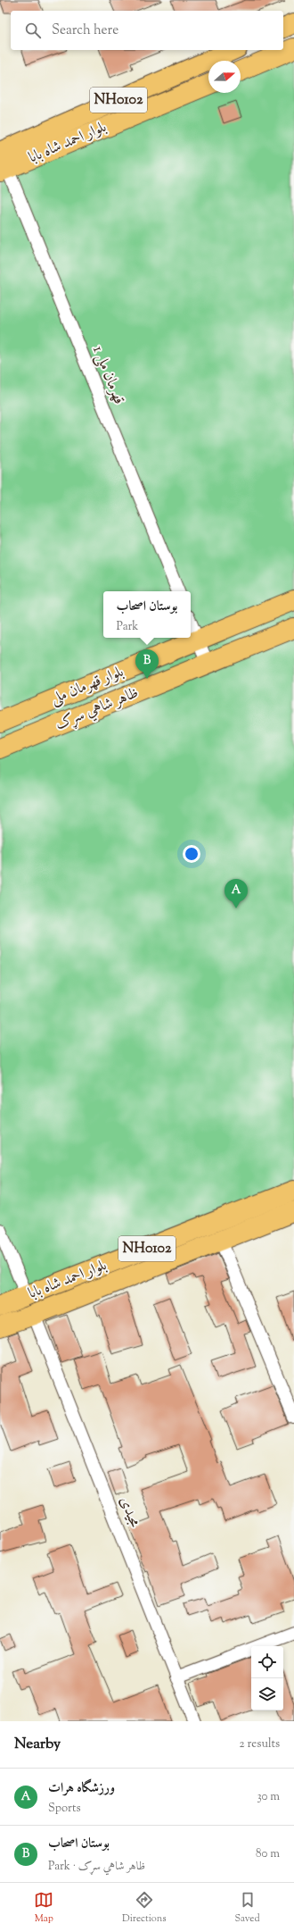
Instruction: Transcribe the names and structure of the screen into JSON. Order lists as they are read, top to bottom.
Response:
{
  "streets": {
    "main road": [
      "NH0102",
      "بلوار احمد شاه بابا",
      "بلوار قهرمان ملی",
      "ظاهر شاهي سړک"
    ],
    "street": ["قهرمان ملی 1", "مجیدی"]
  },
  "crossings": [
    ["بلوار احمد شاه بابا", "قهرمان ملی 1"],
    ["بلوار احمد شاه بابا", "مجیدی"]
  ],
  "north": "right",
  "page": {
    "search": "Search here",
    "popup": ["بوستان اصحاب", "Park"],
    "pins": ["B", "A"],
    "heading": ["Nearby", "2 results"],
    "list": [
      {
        "mark": "A",
        "name": "ورزشگاه هرات",
        "note": "Sports",
        "value": "30 m"
      },
      {
        "mark": "B",
        "name": "بوستان اصحاب",
        "note": "Park · ظاهر شاهي سړک",
        "value": "80 m"
      }
    ],
    "nav": ["Map", "Directions", "Saved"]
  }
}
